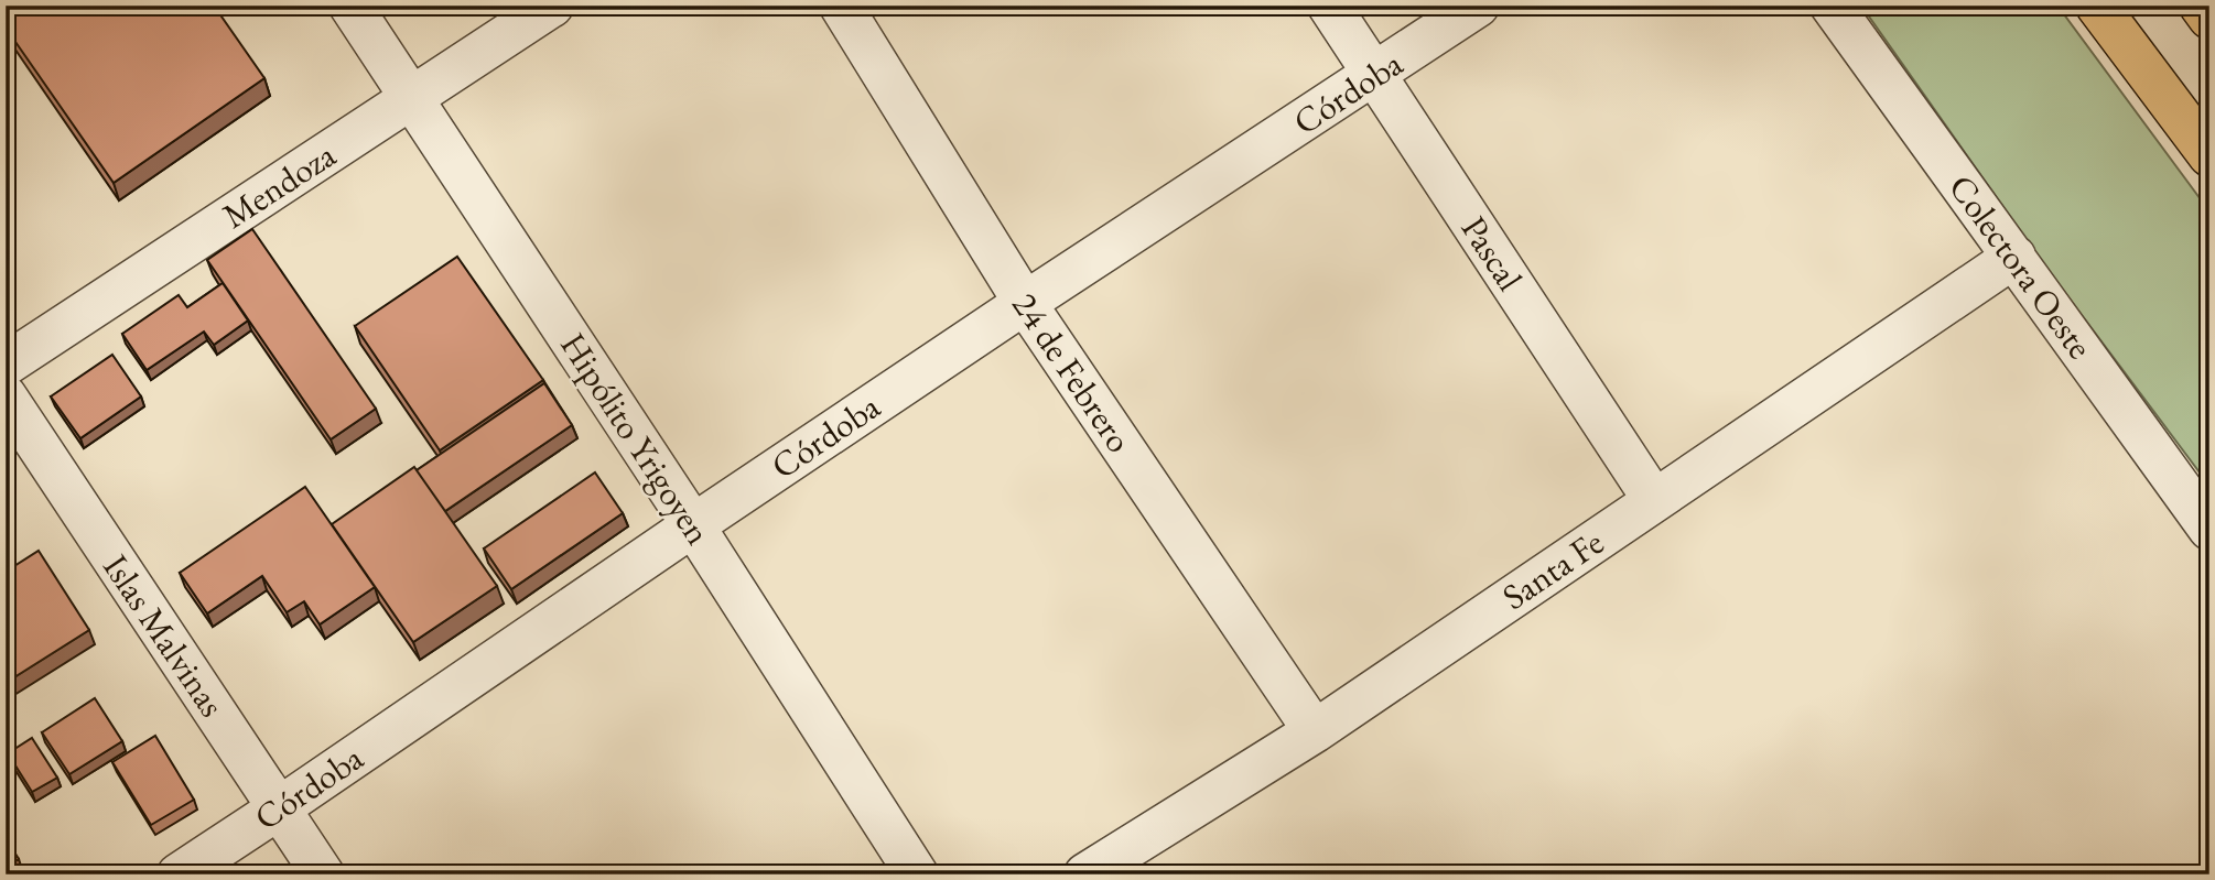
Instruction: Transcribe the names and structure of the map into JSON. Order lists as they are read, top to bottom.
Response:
{
  "streets": {
    "street": [
      "Córdoba",
      "Mendoza",
      "Pascal",
      "Colectora Oeste",
      "24 de Febrero",
      "Hipólito Yrigoyen",
      "Santa Fe",
      "Islas Malvinas"
    ]
  },
  "crossings": [
    ["Córdoba", "Pascal"],
    ["Córdoba", "24 de Febrero"],
    ["Córdoba", "Hipólito Yrigoyen"],
    ["Córdoba", "Islas Malvinas"],
    ["Mendoza", "Hipólito Yrigoyen"],
    ["Pascal", "Santa Fe"],
    ["Colectora Oeste", "Santa Fe"],
    ["24 de Febrero", "Santa Fe"]
  ]
}
